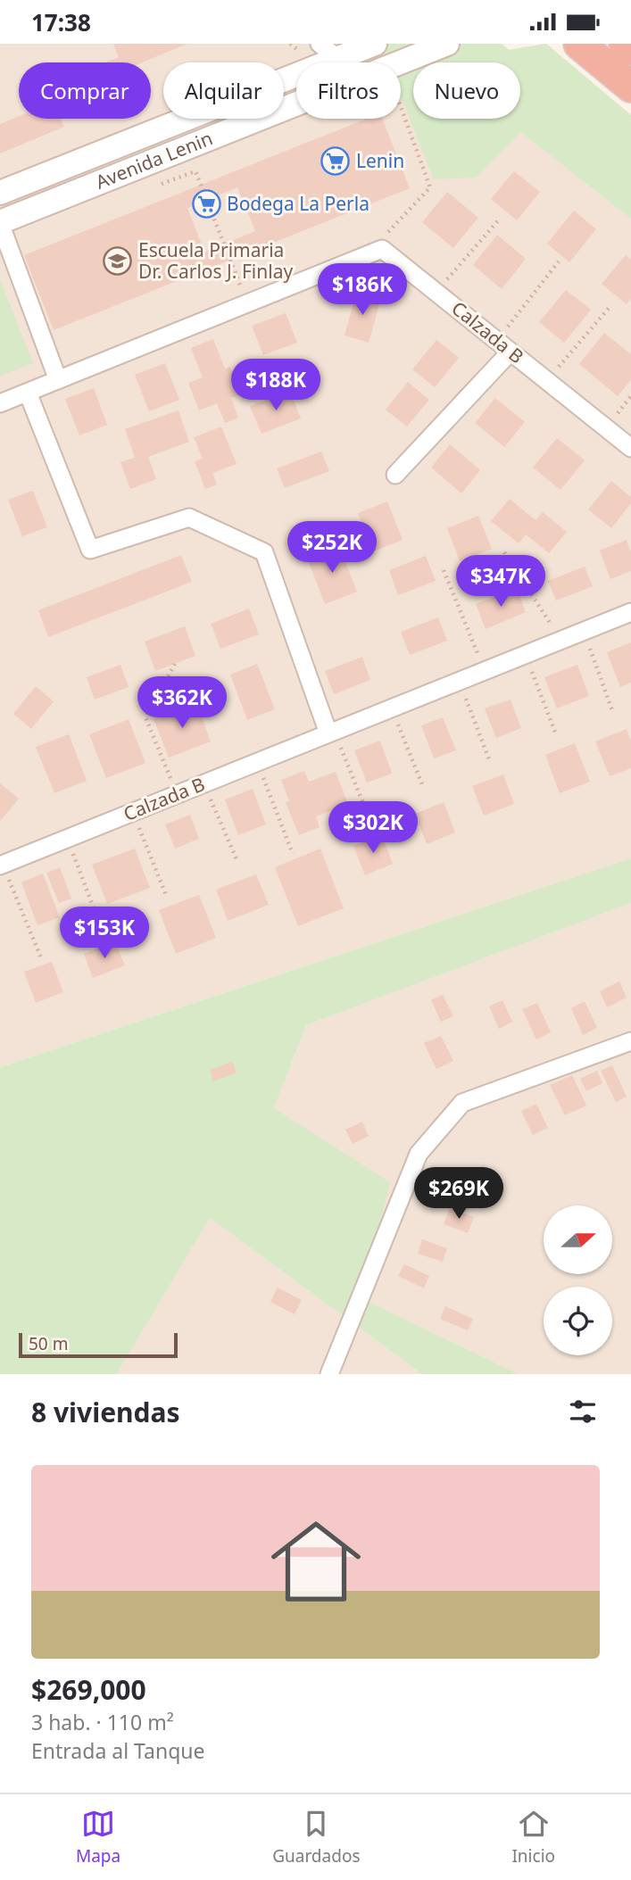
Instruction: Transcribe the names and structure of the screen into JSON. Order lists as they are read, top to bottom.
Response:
{
  "streets": {
    "street": ["Avenida Lenin", "Calzada B"]
  },
  "places": {
    "supermarket": ["Lenin", "Bodega La Perla"],
    "school or university": ["Escuela Primaria Dr. Carlos J. Finlay"]
  },
  "scale_bar": "50 m",
  "north": "right",
  "page": {
    "status": "17:38",
    "chip": [
      "Comprar",
      "Alquilar",
      "Filtros",
      "Nuevo"
    ],
    "price": [
      "$186K",
      "$188K",
      "$252K",
      "$347K",
      "$362K",
      "$302K",
      "$153K",
      "$269K"
    ],
    "scale": "50 m",
    "heading": "8 viviendas",
    "list": [
      {
        "name": "$269,000",
        "note": "3 hab. · 110 m² · Entrada al Tanque"
      }
    ],
    "tabs": ["Mapa", "Guardados", "Inicio"]
  }
}
